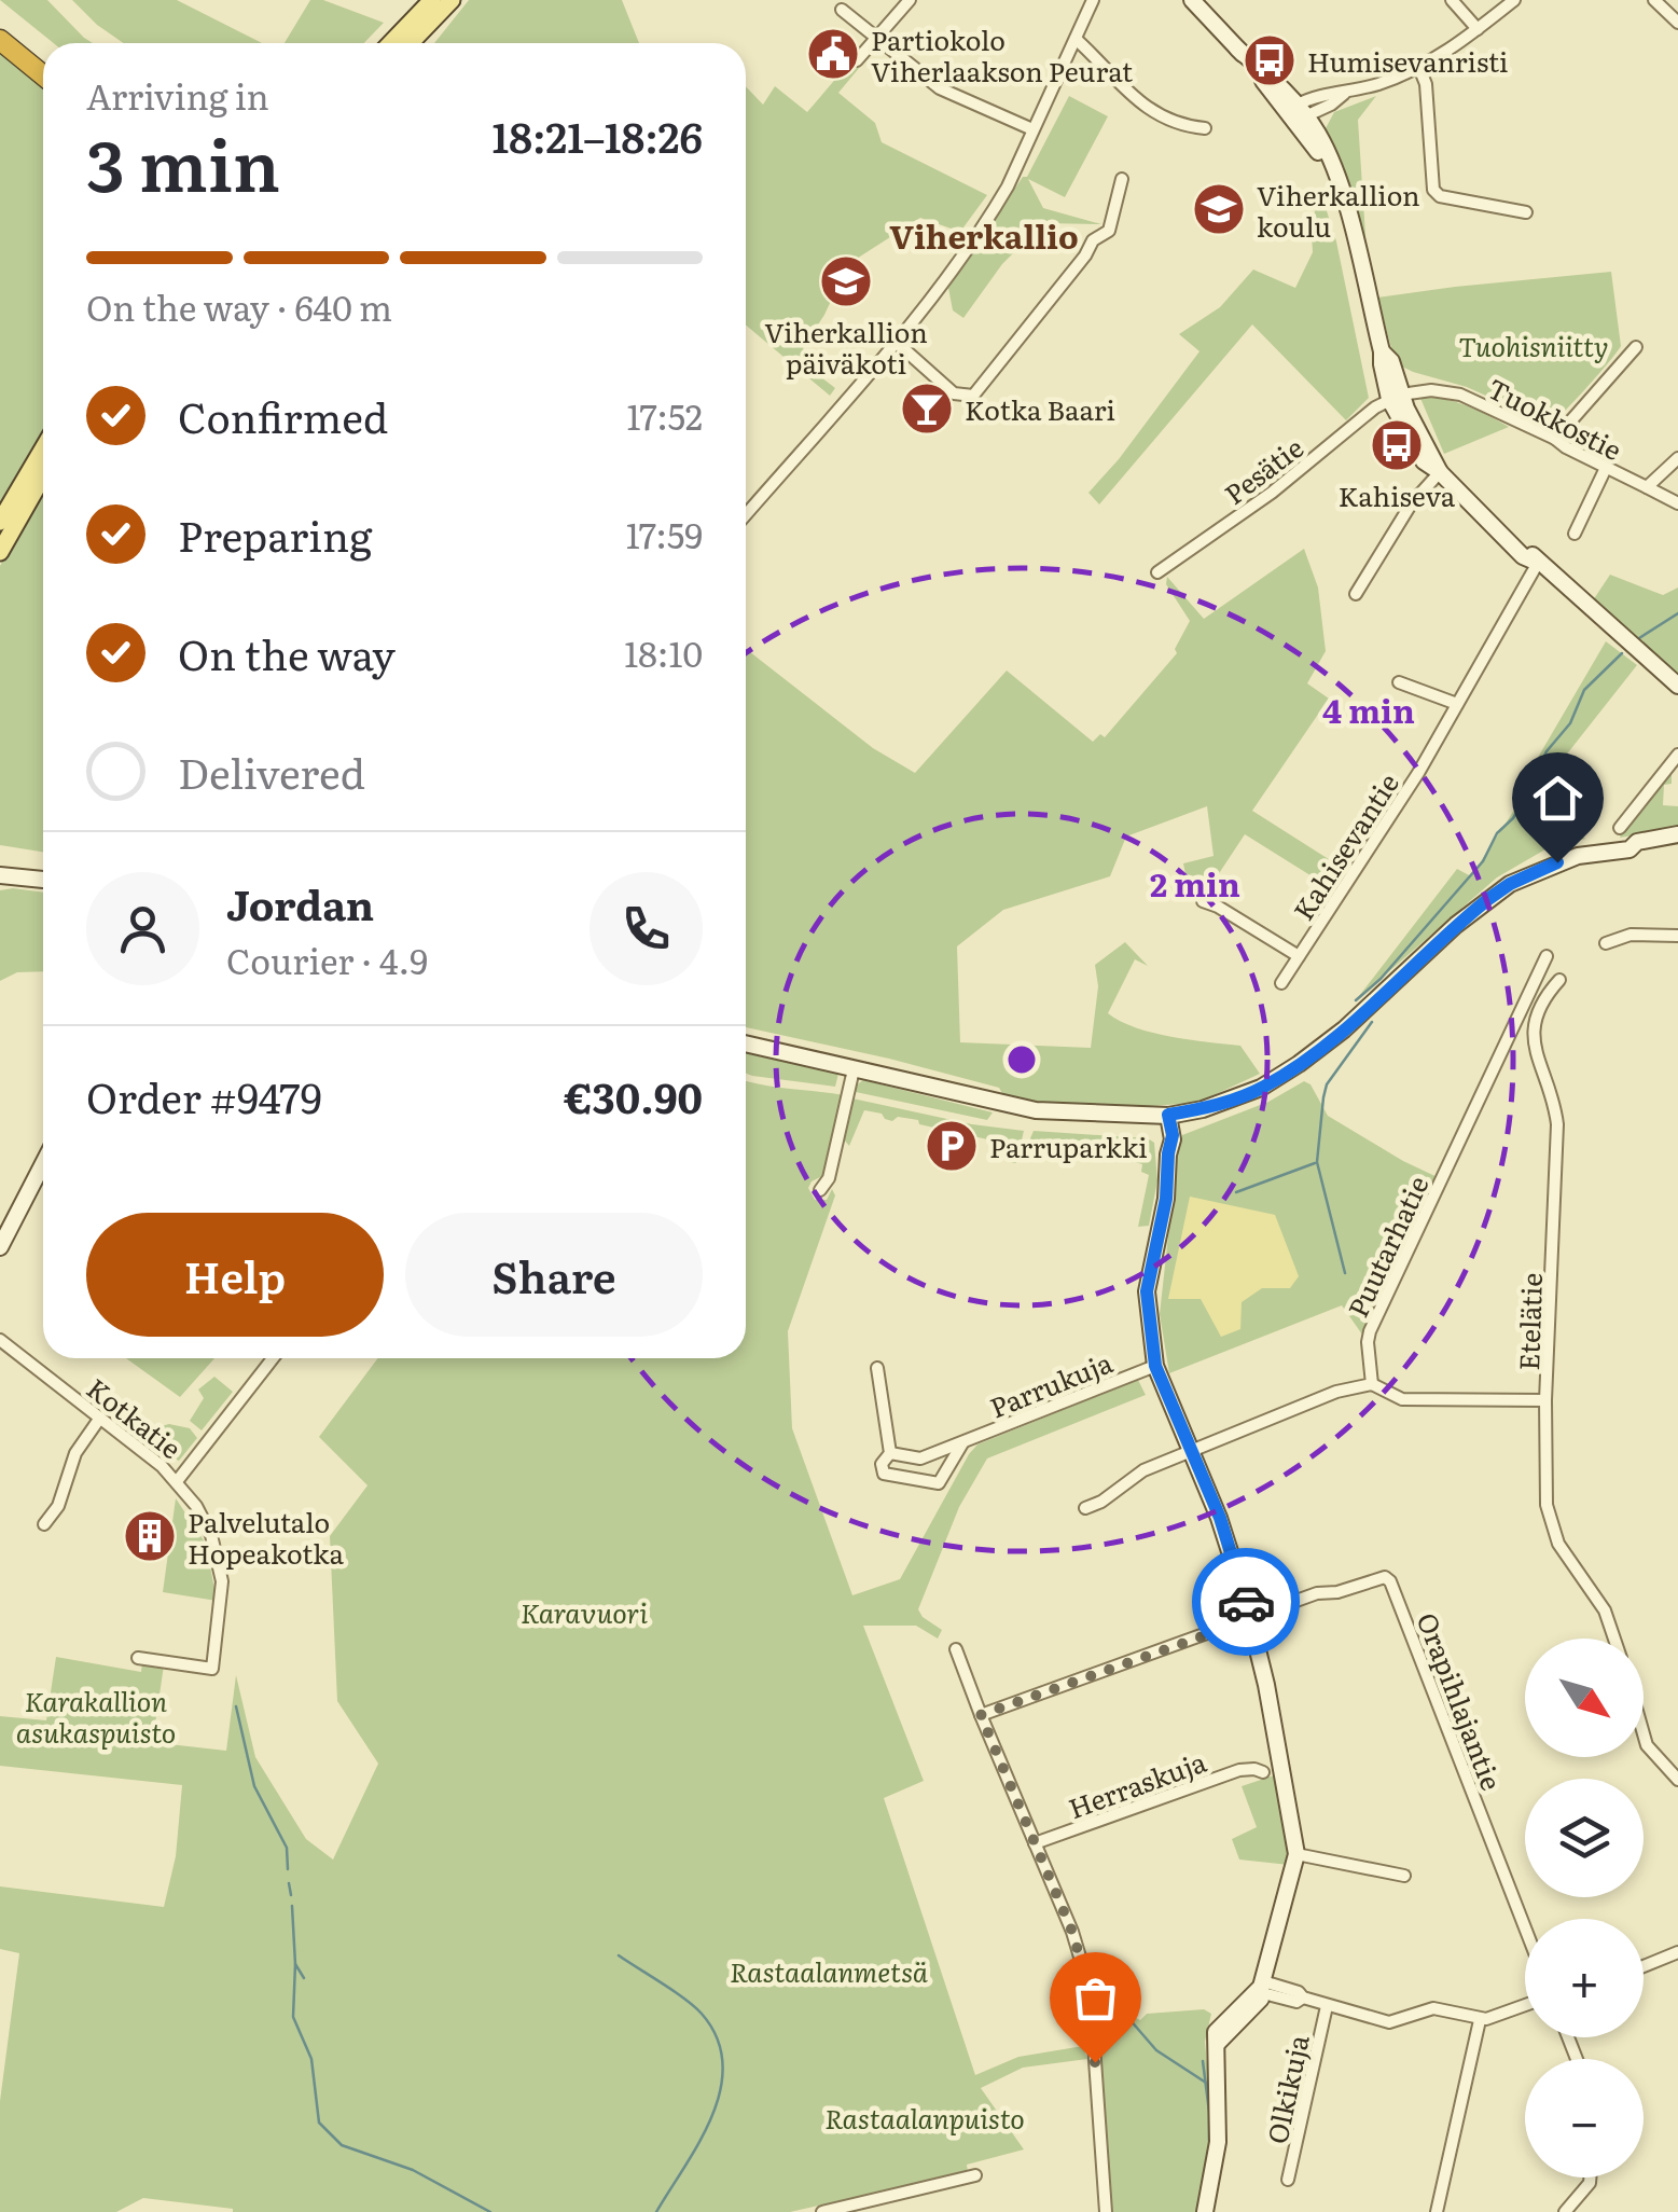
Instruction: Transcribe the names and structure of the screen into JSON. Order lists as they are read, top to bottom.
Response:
{
  "streets": {
    "street": [
      "Tuokkostie",
      "Pesätie",
      "Kahisevantie",
      "Puutarhatie",
      "Etelätie",
      "Parrukuja",
      "Kotkatie",
      "Orapihlajantie",
      "Herraskuja",
      "Olkikuja"
    ]
  },
  "crossings": [
    ["Tuokkostie", "Pesätie"]
  ],
  "districts": ["Viherkallio"],
  "parks": [
    "Tuohisniitty",
    "Karavuori",
    "Karakallion asukaspuisto",
    "Rastaalanmetsä",
    "Rastaalanpuisto"
  ],
  "places": {
    "public building": ["Partiokolo Viherlaakson Peurat"],
    "bus stop": ["Humisevanristi", "Kahiseva"],
    "school or university": ["Viherkallion koulu", "Viherkallion päiväkoti"],
    "bar": ["Kotka Baari"],
    "parking": ["Parruparkki"],
    "building": ["Palvelutalo Hopeakotka"]
  },
  "north": "bottom right",
  "page": {
    "heading": ["3 min", "Arriving in", "18:21–18:26"],
    "panel": [
      "Jordan",
      "Courier · 4.9",
      "Order #9479",
      "€30.90"
    ],
    "bar": "On the way · 640 m",
    "list": [
      ["Confirmed", "17:52"],
      ["Preparing", "17:59"],
      ["On the way", "18:10"],
      "Delivered"
    ],
    "buttons": ["Help", "Share"],
    "map_buttons": ["+", "−"]
  },
  "rings": ["4 min", "2 min"]
}
